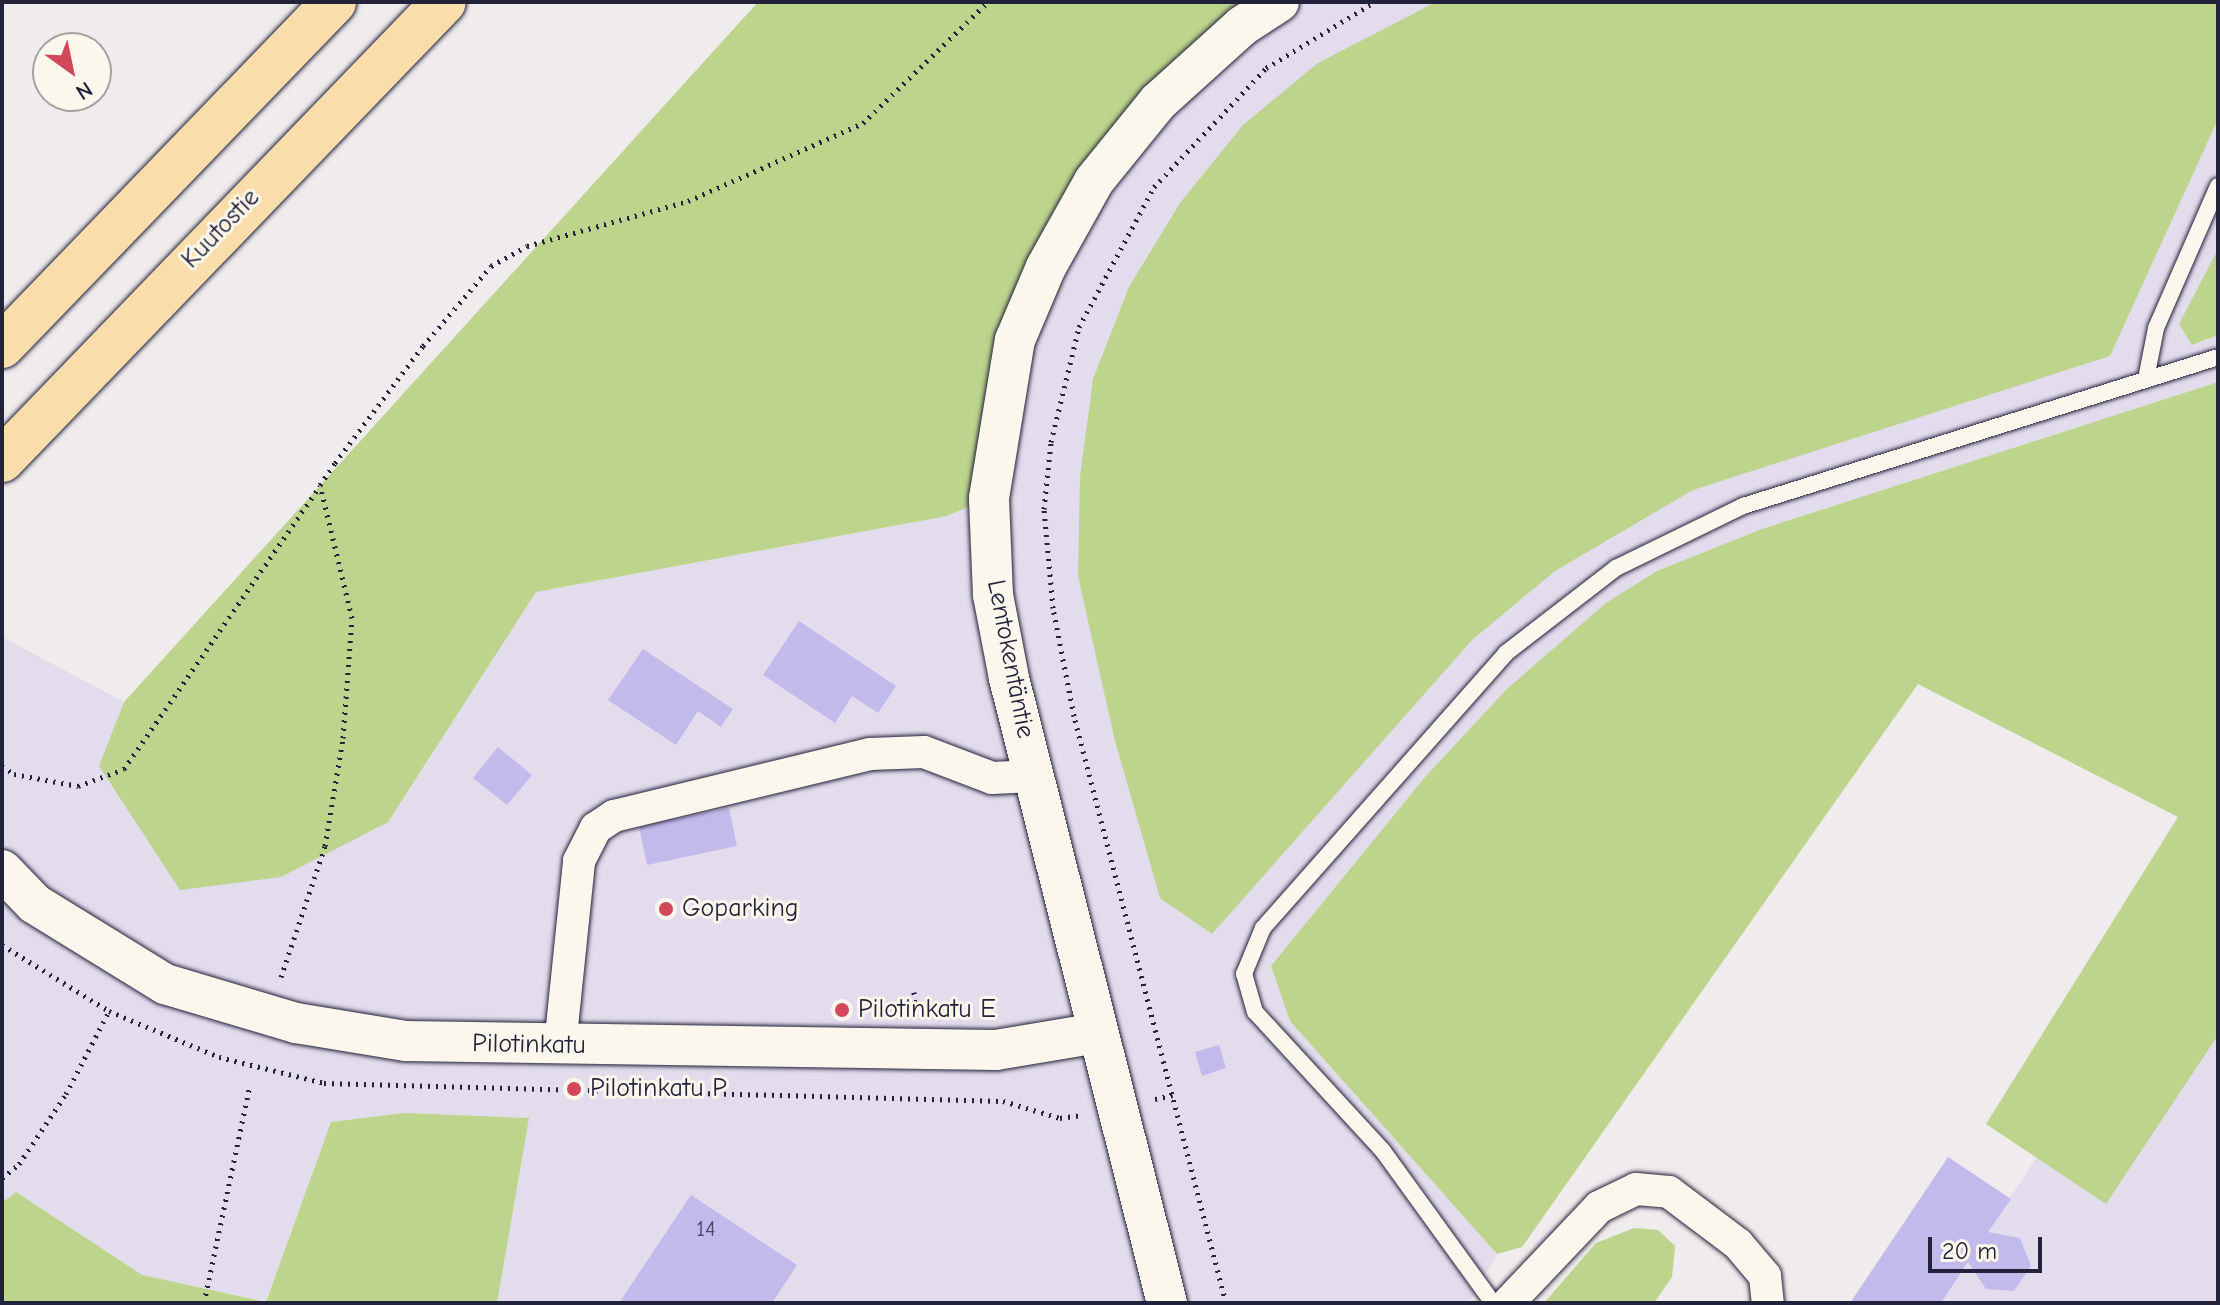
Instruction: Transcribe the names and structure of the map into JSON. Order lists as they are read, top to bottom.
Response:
{
  "streets": {
    "highway": ["Kuutostie"],
    "street": ["Lentokentäntie", "Pilotinkatu"]
  },
  "crossings": [
    ["Lentokentäntie", "Pilotinkatu"]
  ],
  "places": ["Goparking", "Pilotinkatu E", "Pilotinkatu P"],
  "house_numbers": ["14"],
  "scale_bar": "20 m",
  "north": "bottom right"
}
